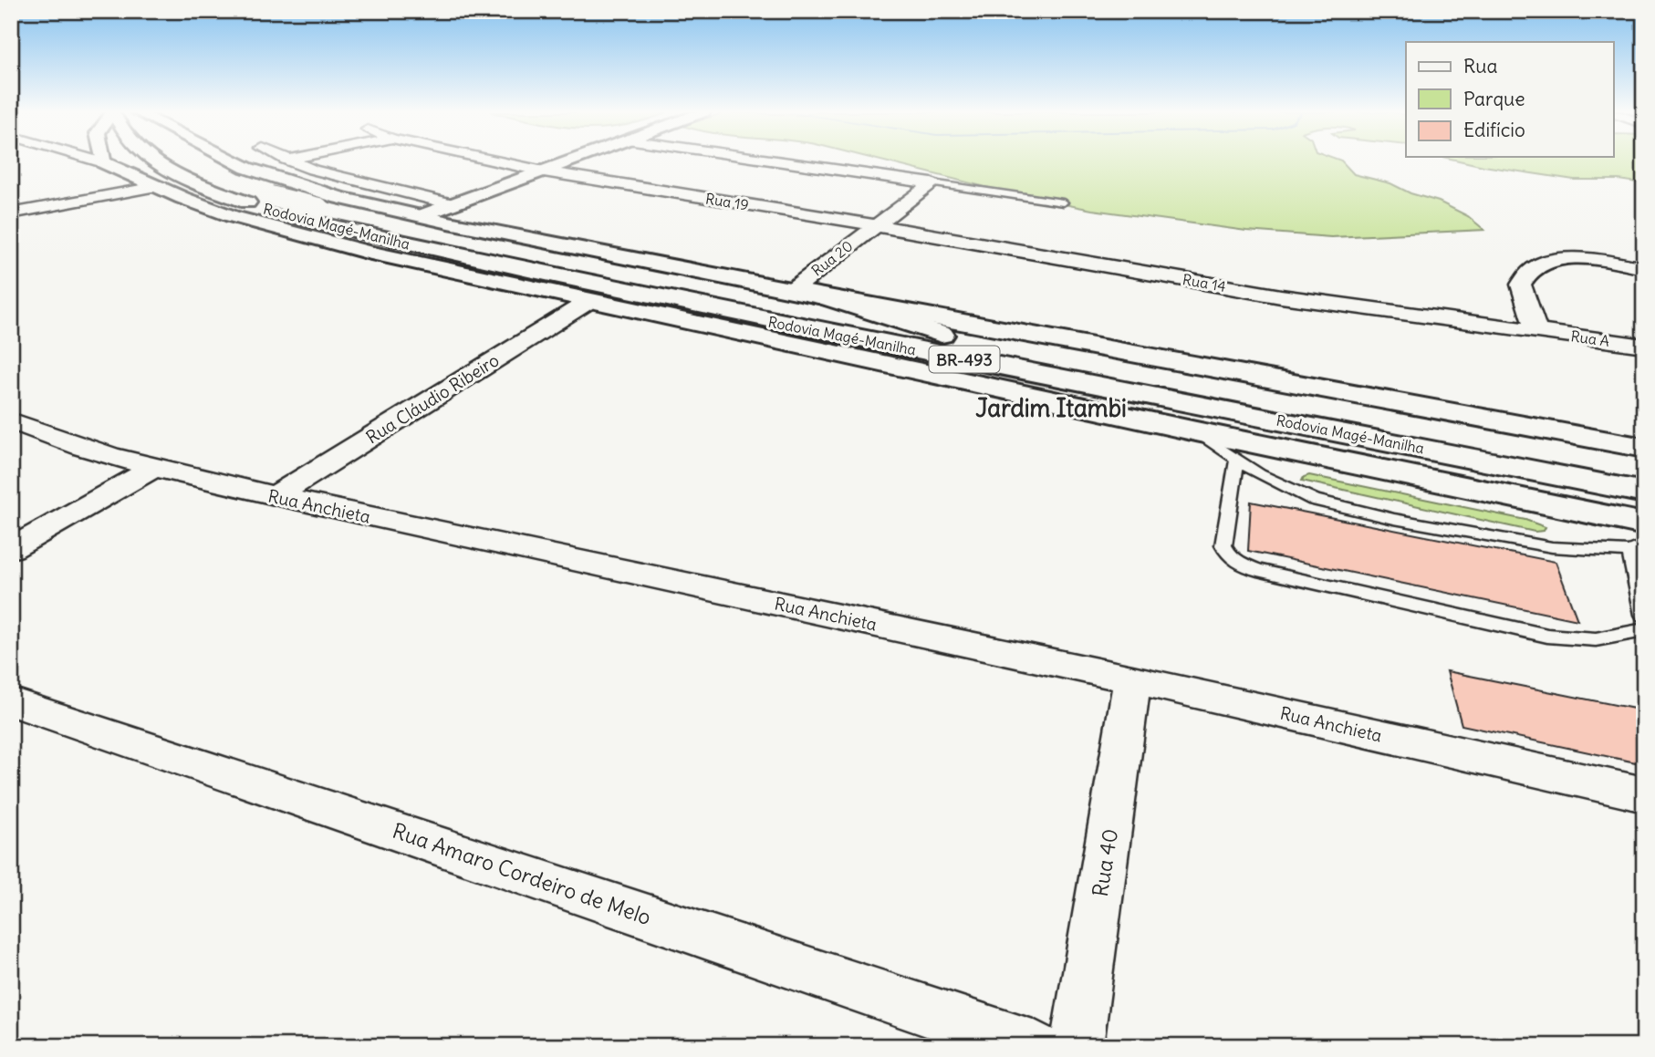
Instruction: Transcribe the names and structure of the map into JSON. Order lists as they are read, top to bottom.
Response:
{
  "streets": {
    "main road": ["Rua 19", "Rodovia Magé-Manilha", "BR-493"],
    "street": [
      "Rua 20",
      "Rua 14",
      "Rua A",
      "Rua Cláudio Ribeiro",
      "Rua Anchieta",
      "Rua 40",
      "Rua Amaro Cordeiro de Melo"
    ]
  },
  "crossings": [
    ["Rua 19", "Rua 20"],
    ["Rua 19", "Rua 14"],
    ["Rodovia Magé-Manilha", "BR-493"],
    ["Rua 20", "Rua 14"],
    ["Rua 14", "Rua A"],
    ["BR-493", "Rua Cláudio Ribeiro"],
    ["Rua Cláudio Ribeiro", "Rua Anchieta"],
    ["Rua Anchieta", "Rua 40"]
  ],
  "districts": ["Jardim Itambi"],
  "legend": ["Rua", "Parque", "Edifício"]
}
